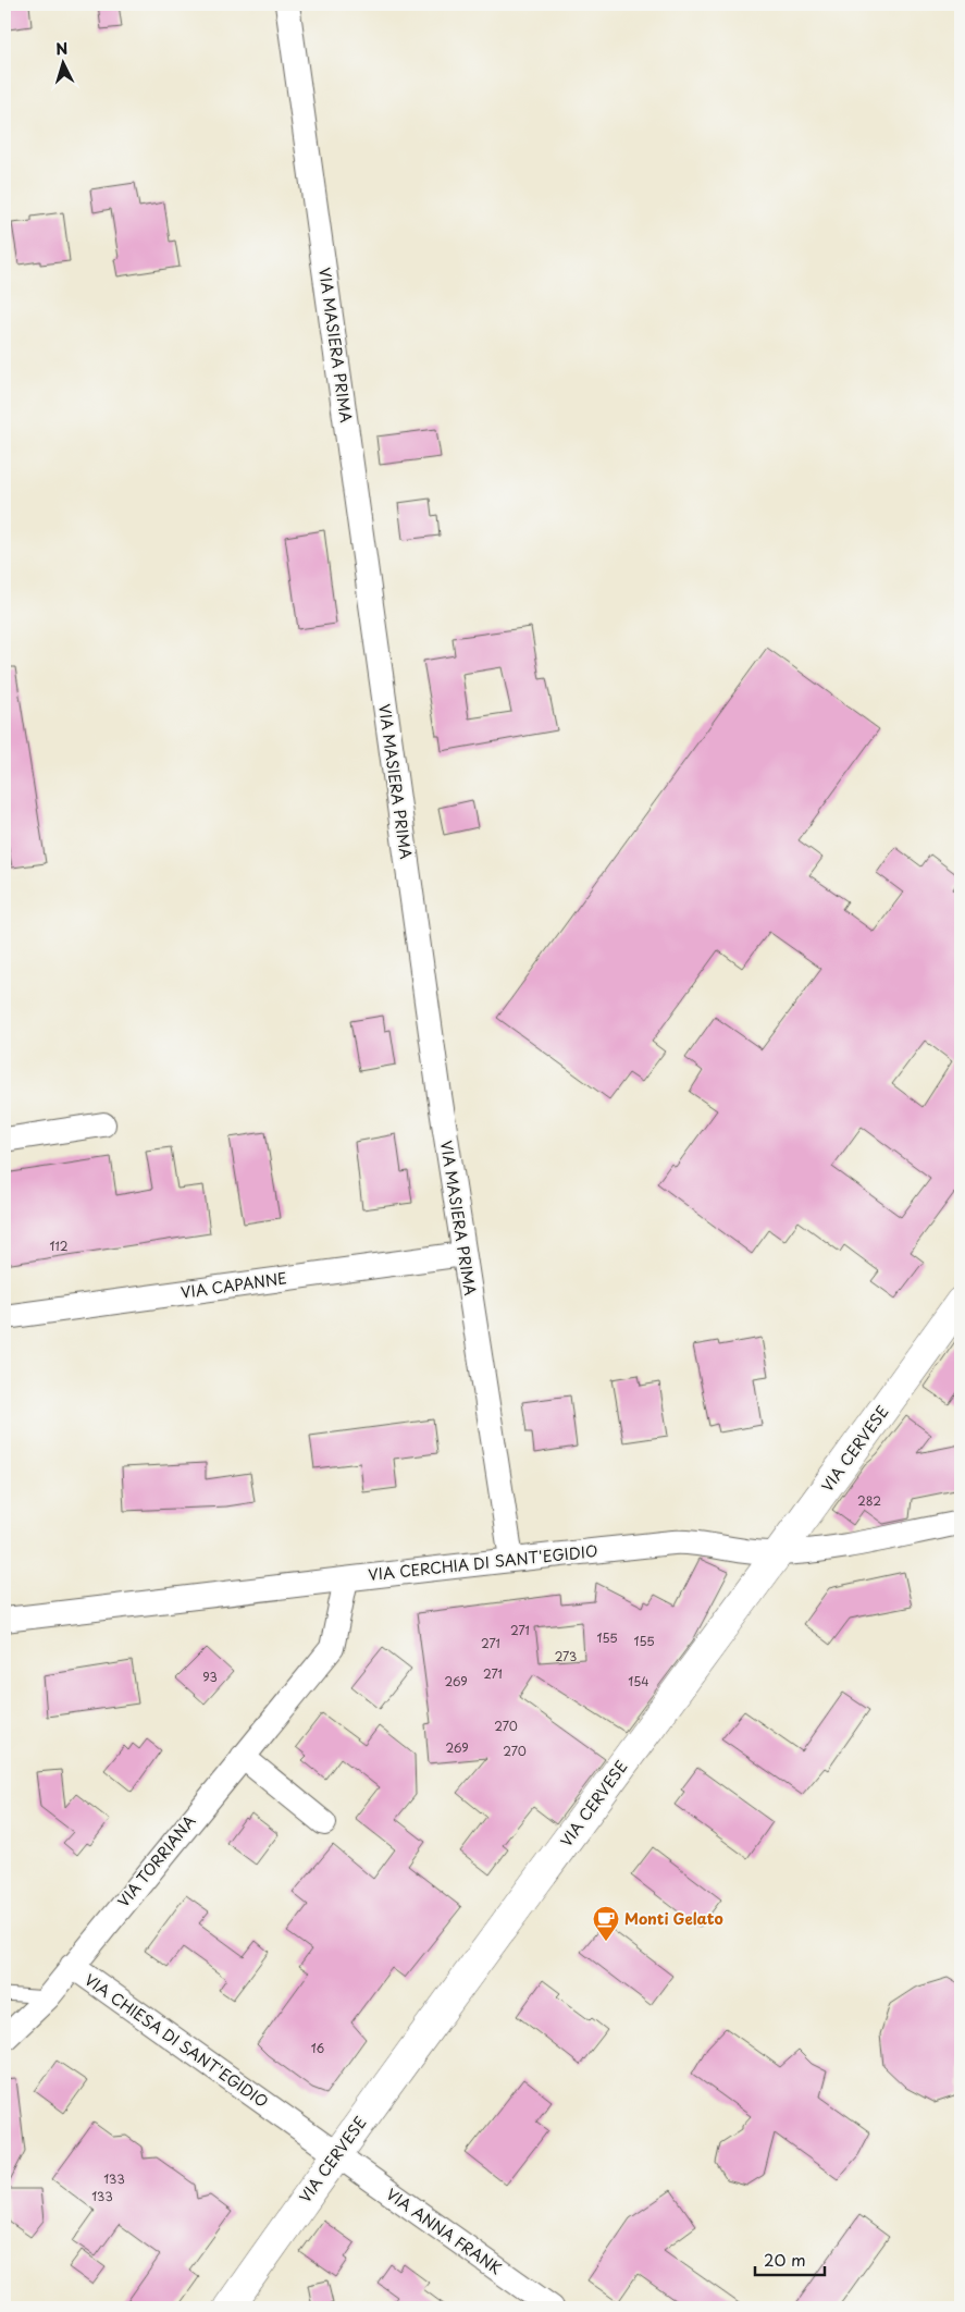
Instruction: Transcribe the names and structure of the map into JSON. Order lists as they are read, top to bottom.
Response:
{
  "streets": {
    "main road": ["VIA CERVESE"],
    "street": [
      "VIA MASIERA PRIMA",
      "VIA CAPANNE",
      "VIA CERCHIA DI SANT'EGIDIO",
      "VIA TORRIANA",
      "VIA CHIESA DI SANT'EGIDIO",
      "VIA ANNA FRANK"
    ]
  },
  "crossings": [
    ["VIA MASIERA PRIMA", "VIA CAPANNE"],
    ["VIA MASIERA PRIMA", "VIA CERCHIA DI SANT'EGIDIO"],
    ["VIA CERVESE", "VIA CERCHIA DI SANT'EGIDIO"],
    ["VIA CERVESE", "VIA CHIESA DI SANT'EGIDIO"],
    ["VIA CERVESE", "VIA ANNA FRANK"],
    ["VIA CERCHIA DI SANT'EGIDIO", "VIA TORRIANA"],
    ["VIA TORRIANA", "VIA CHIESA DI SANT'EGIDIO"],
    ["VIA CHIESA DI SANT'EGIDIO", "VIA ANNA FRANK"]
  ],
  "places": {
    "cafe": ["Monti Gelato"]
  },
  "house_numbers": [
    "112",
    "282",
    "271",
    "155",
    "155",
    "271",
    "273",
    "271",
    "93",
    "269",
    "154",
    "270",
    "269",
    "270",
    "16",
    "133",
    "133"
  ],
  "scale_bar": "20 m",
  "north": "top"
}
